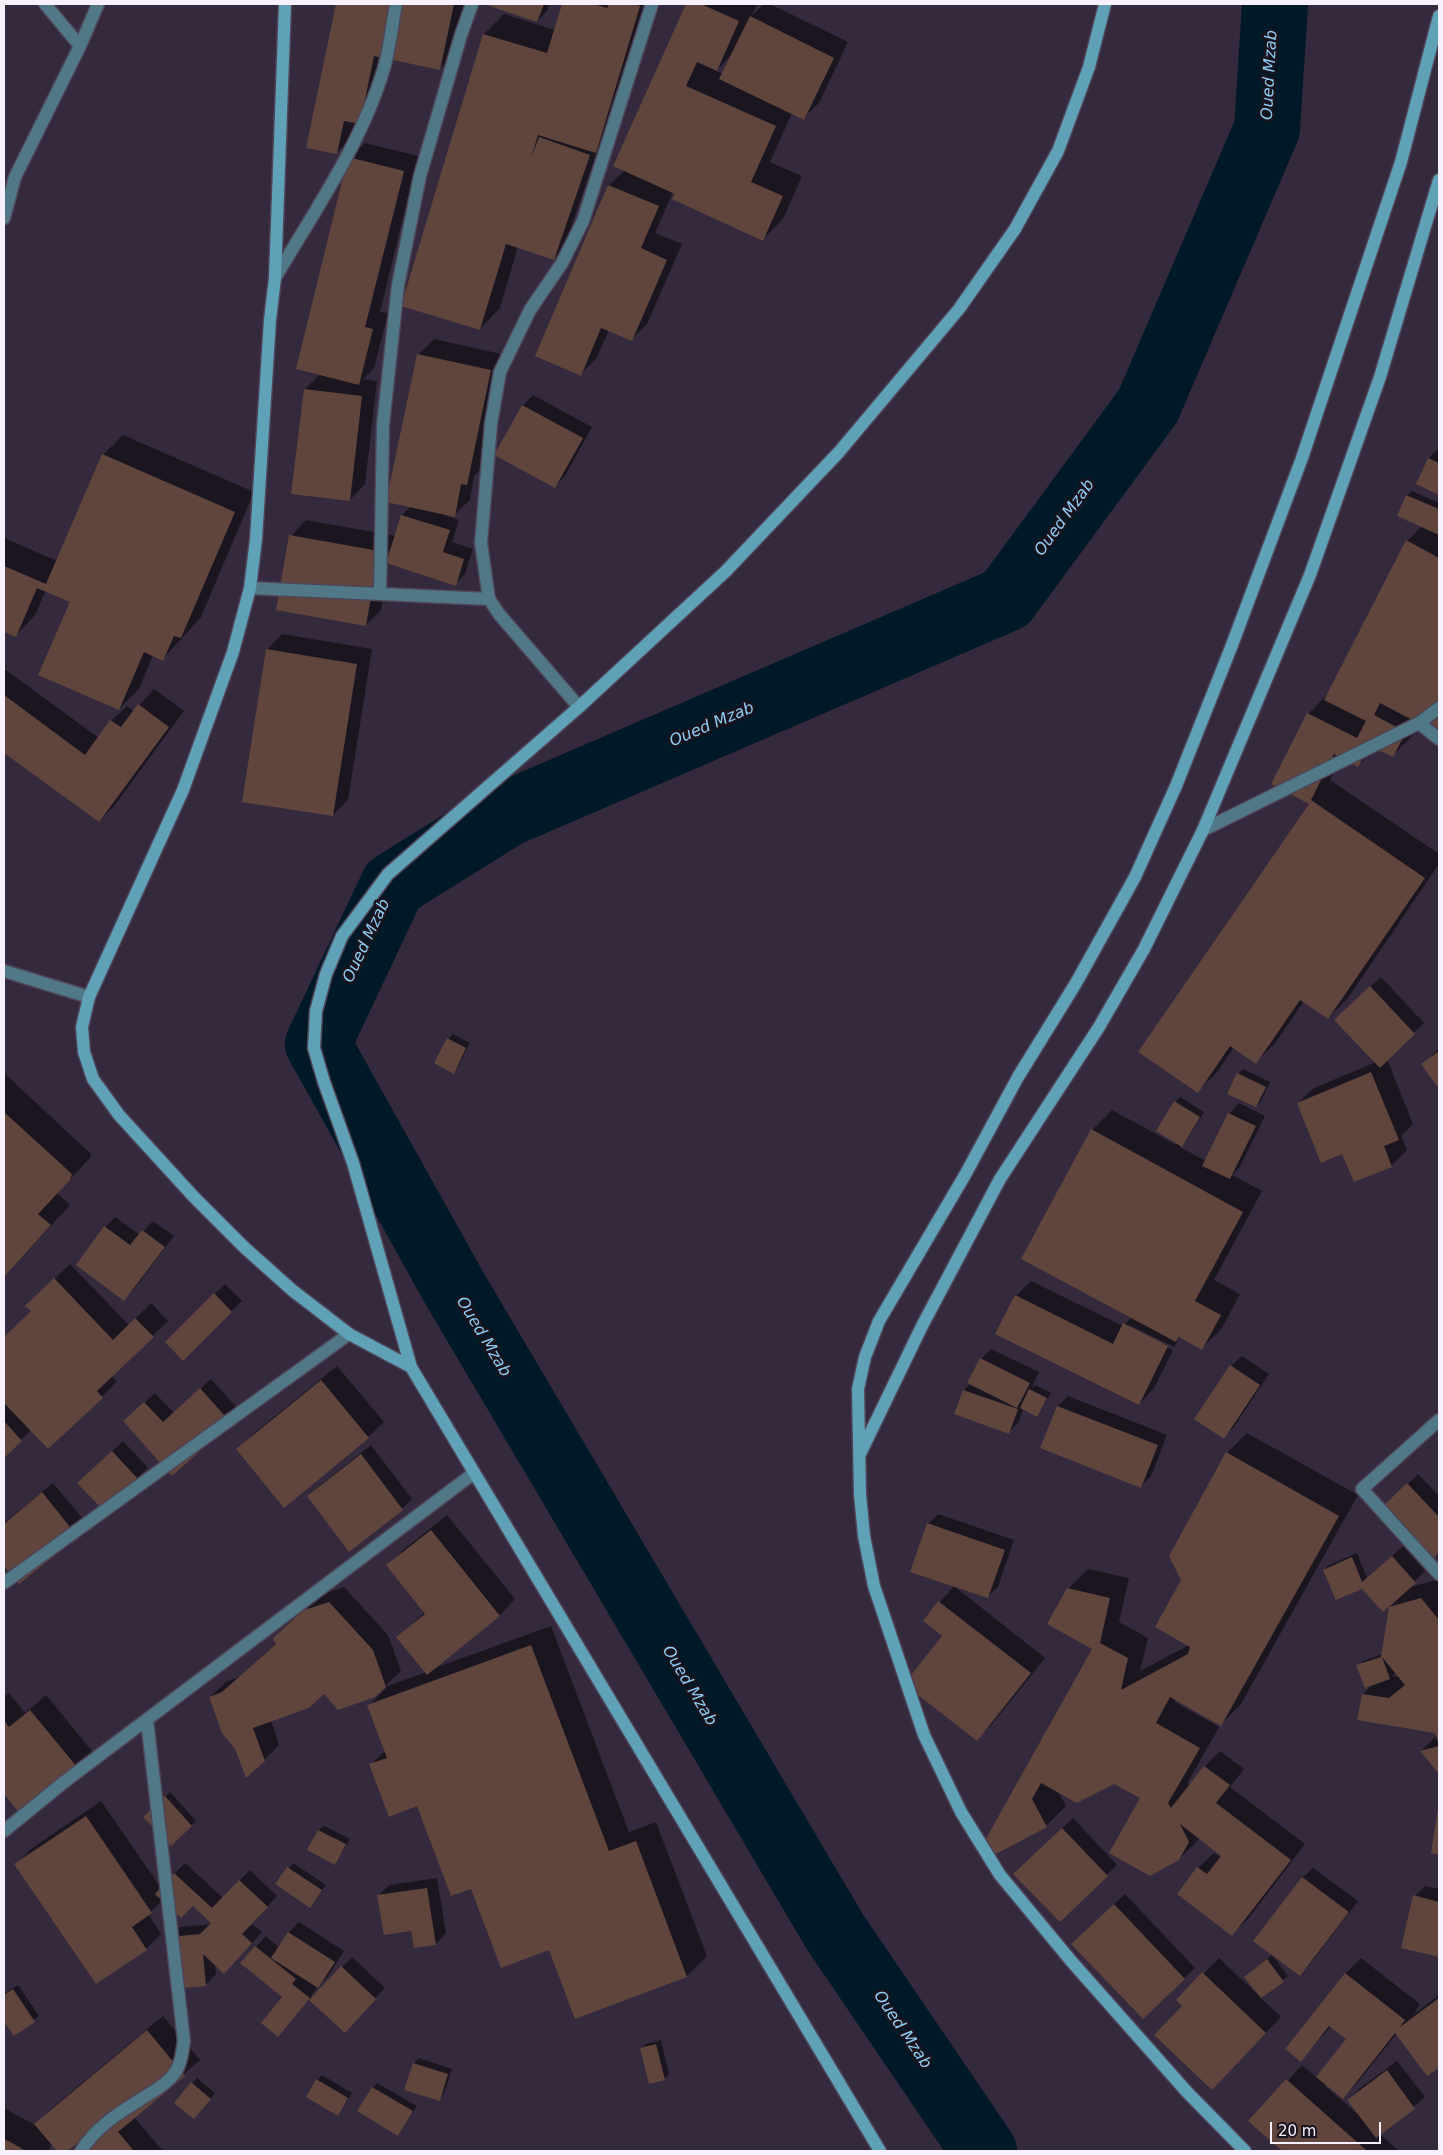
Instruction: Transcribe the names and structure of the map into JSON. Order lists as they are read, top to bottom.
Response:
{
  "water": ["Oued Mzab"],
  "scale_bar": "20 m"
}
